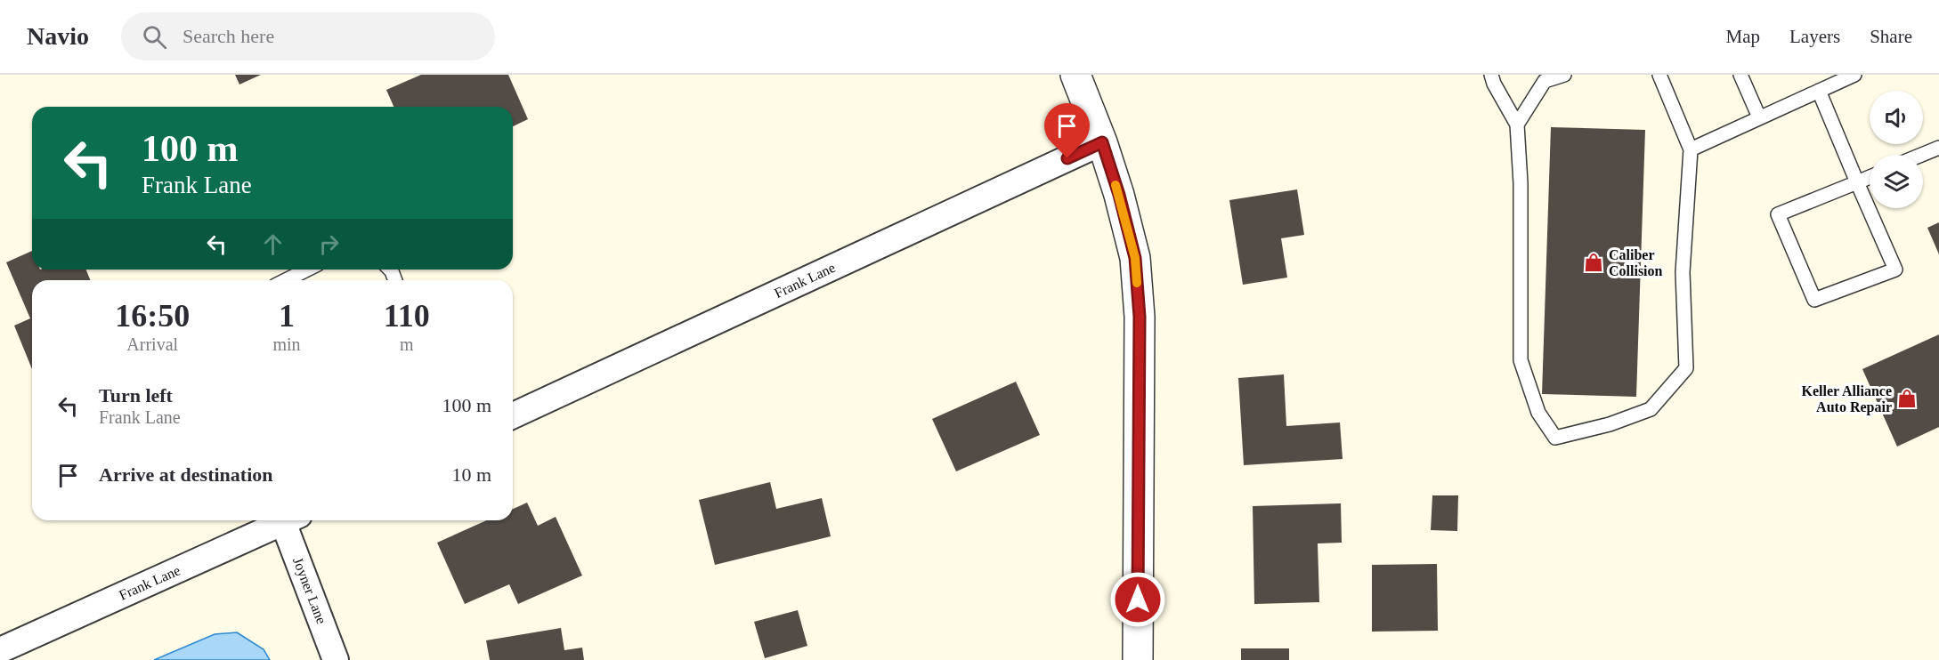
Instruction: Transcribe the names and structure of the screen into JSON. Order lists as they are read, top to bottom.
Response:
{
  "streets": {
    "street": ["Frank Lane", "Joyner Lane"]
  },
  "places": {
    "shop": ["Caliber Collision", "Keller Alliance Auto Repair"]
  },
  "page": {
    "header": "Navio",
    "search": "Search here",
    "nav": ["Map", "Layers", "Share"],
    "turn": ["100 m", "Frank Lane"],
    "eta": [
      "16:50",
      "Arrival",
      "1",
      "min",
      "110",
      "m"
    ],
    "list": [
      {
        "name": "Turn left",
        "note": "Frank Lane",
        "value": "100 m"
      },
      {
        "name": "Arrive at destination",
        "value": "10 m"
      }
    ]
  }
}
